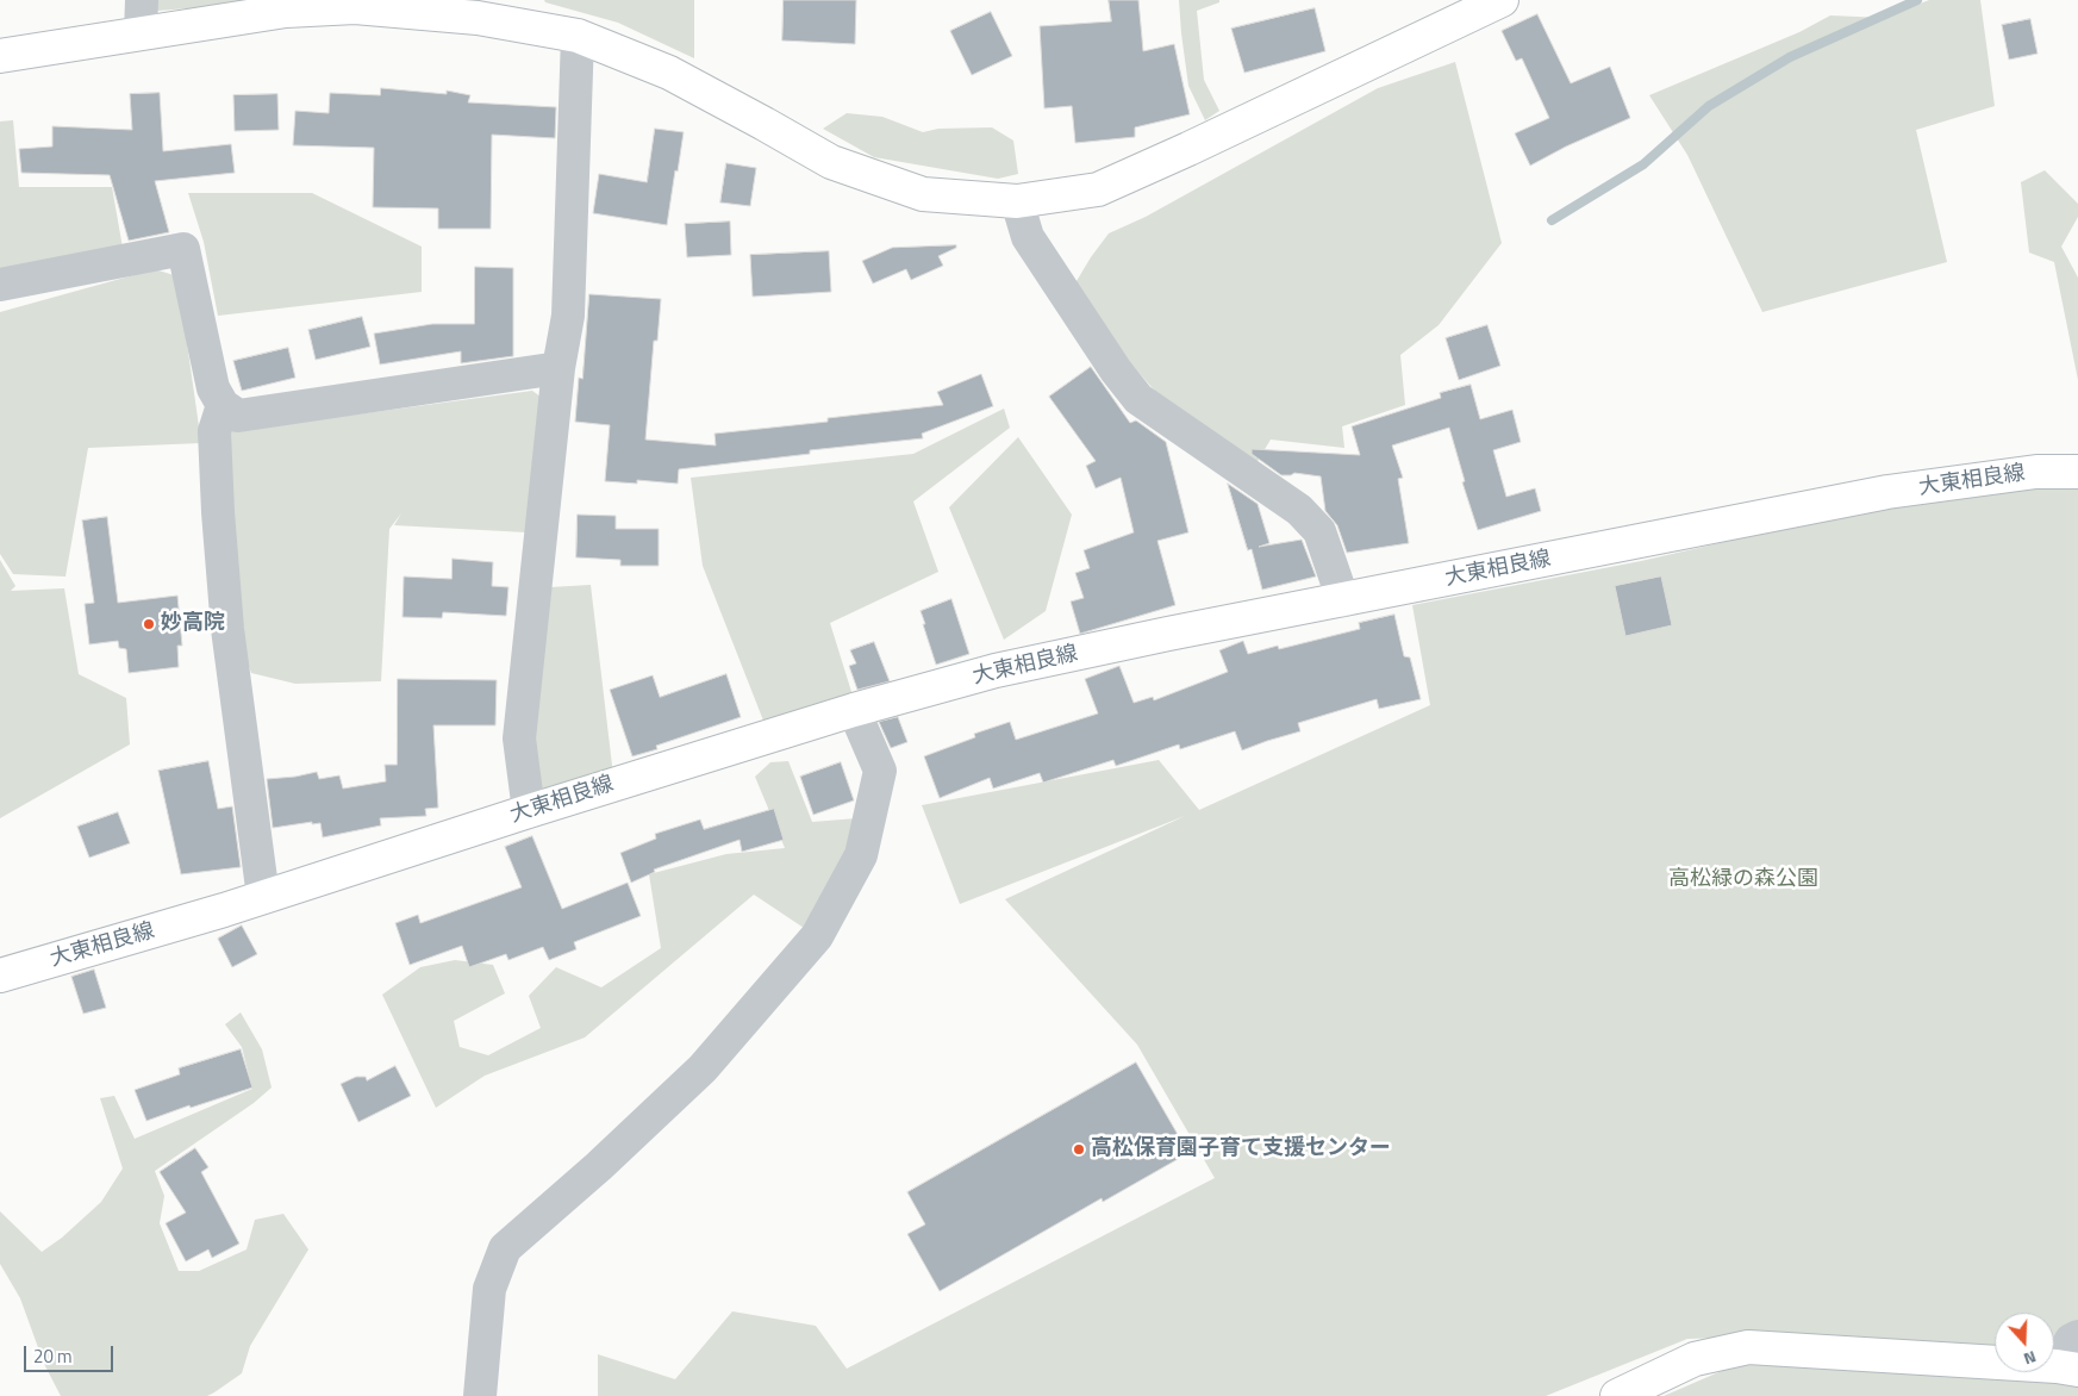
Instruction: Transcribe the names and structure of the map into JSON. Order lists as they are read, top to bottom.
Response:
{
  "streets": {
    "main road": ["大東相良線"]
  },
  "parks": ["高松緑の森公園"],
  "places": ["妙高院", "高松保育園子育て支援センター"],
  "scale_bar": "20 m",
  "north": "bottom"
}
